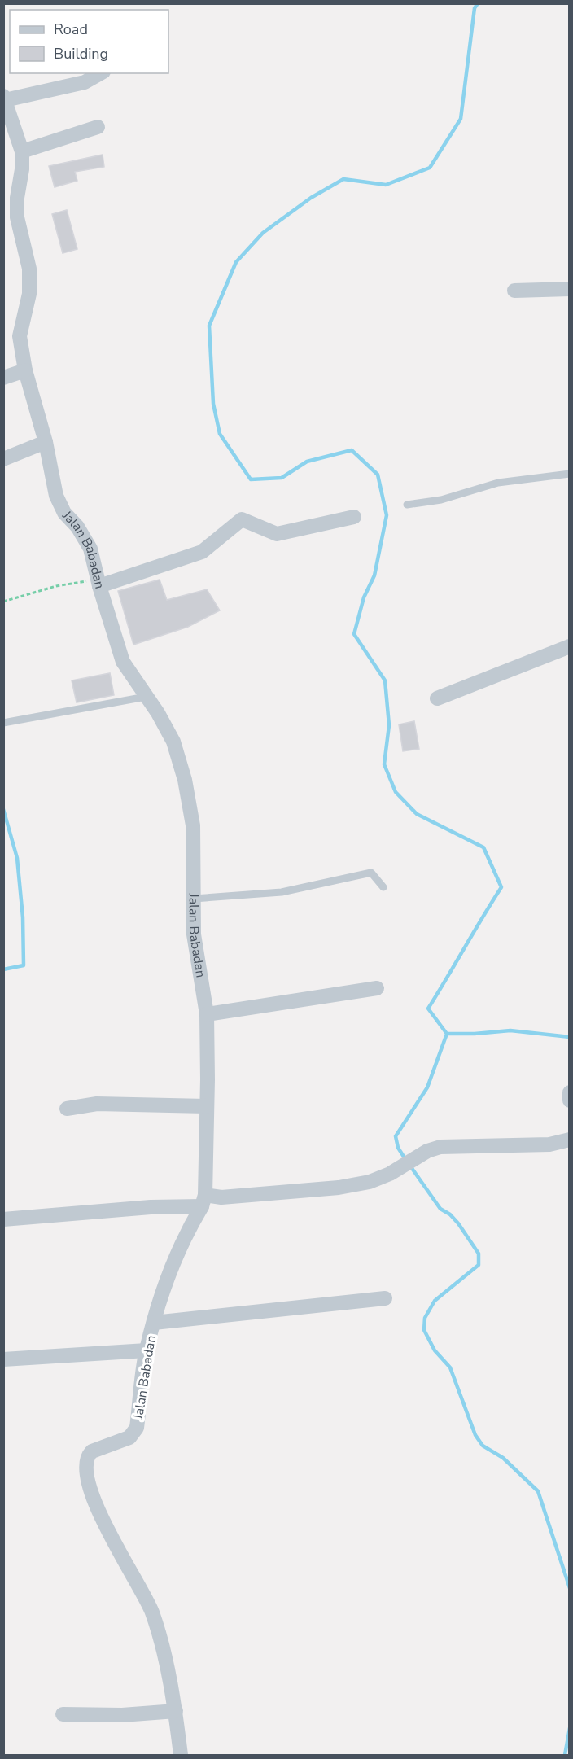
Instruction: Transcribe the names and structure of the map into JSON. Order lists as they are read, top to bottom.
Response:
{
  "streets": {
    "street": ["Jalan Babadan"]
  },
  "legend": ["Road", "Building"]
}
